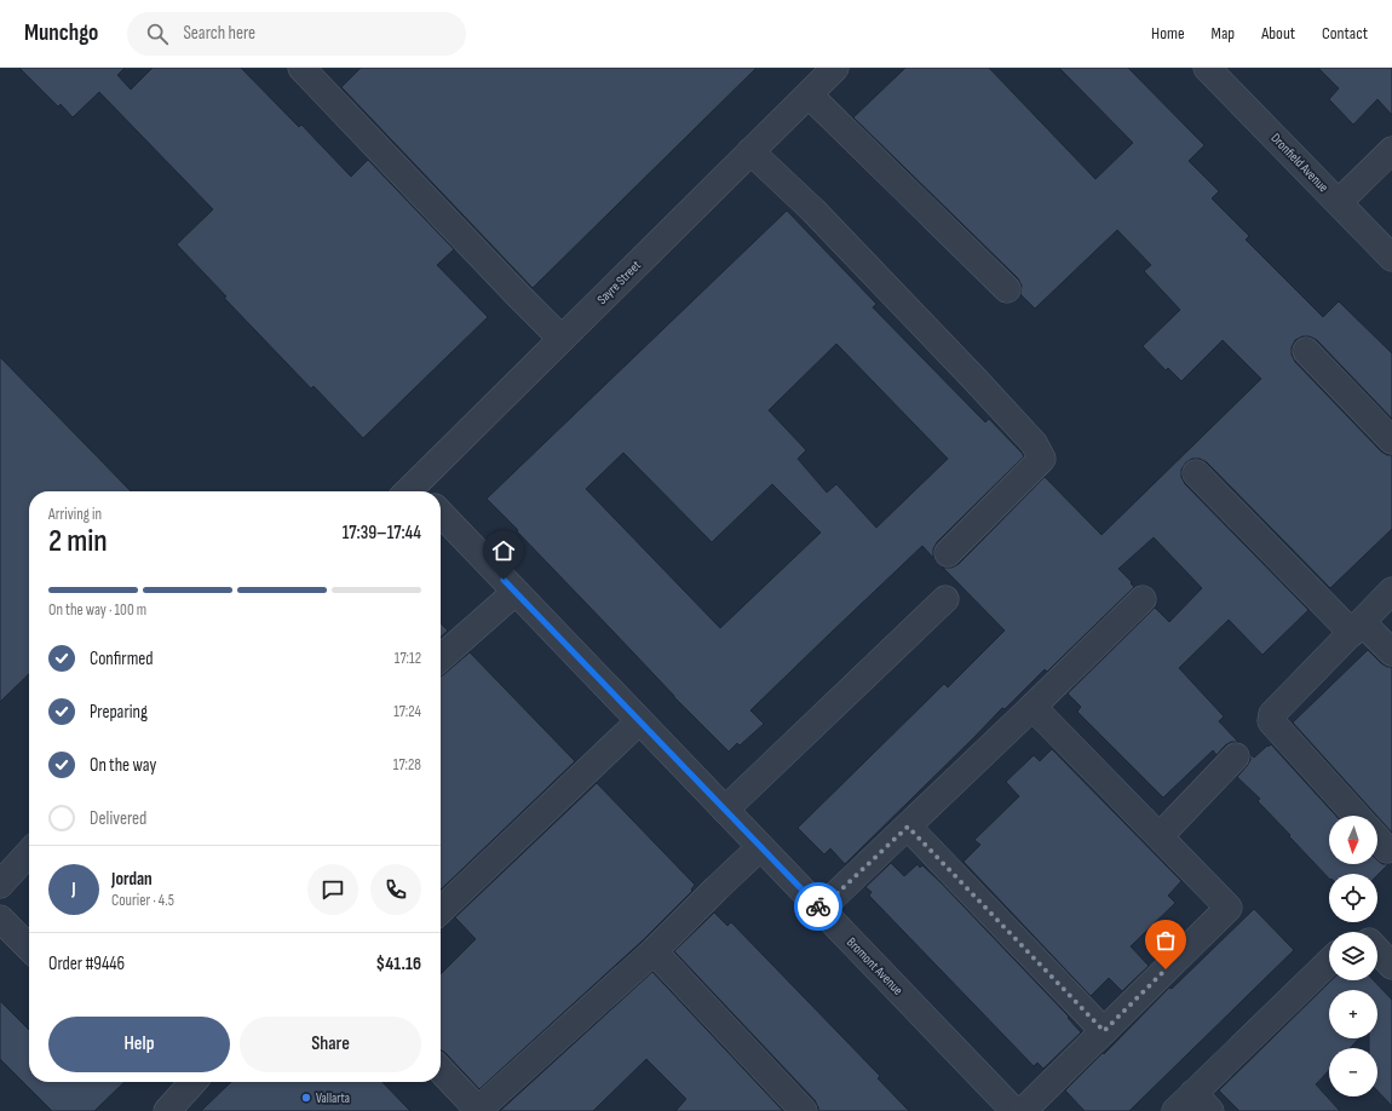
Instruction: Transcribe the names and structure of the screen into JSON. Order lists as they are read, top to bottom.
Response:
{
  "streets": {
    "street": ["Dronfield Avenue", "Sayre Street", "Bromont Avenue"]
  },
  "places": ["Vallarta"],
  "north": "bottom",
  "page": {
    "header": "Munchgo",
    "search": "Search here",
    "nav": [
      "Home",
      "Map",
      "About",
      "Contact"
    ],
    "heading": ["2 min", "Arriving in", "17:39–17:44"],
    "panel": [
      "Jordan",
      "Courier · 4.5",
      "Order #9446",
      "$41.16"
    ],
    "bar": "On the way · 100 m",
    "list": [
      ["Confirmed", "17:12"],
      ["Preparing", "17:24"],
      ["On the way", "17:28"],
      "Delivered"
    ],
    "map_buttons": ["+", "−"],
    "round": "J",
    "buttons": ["Help", "Share"]
  }
}
